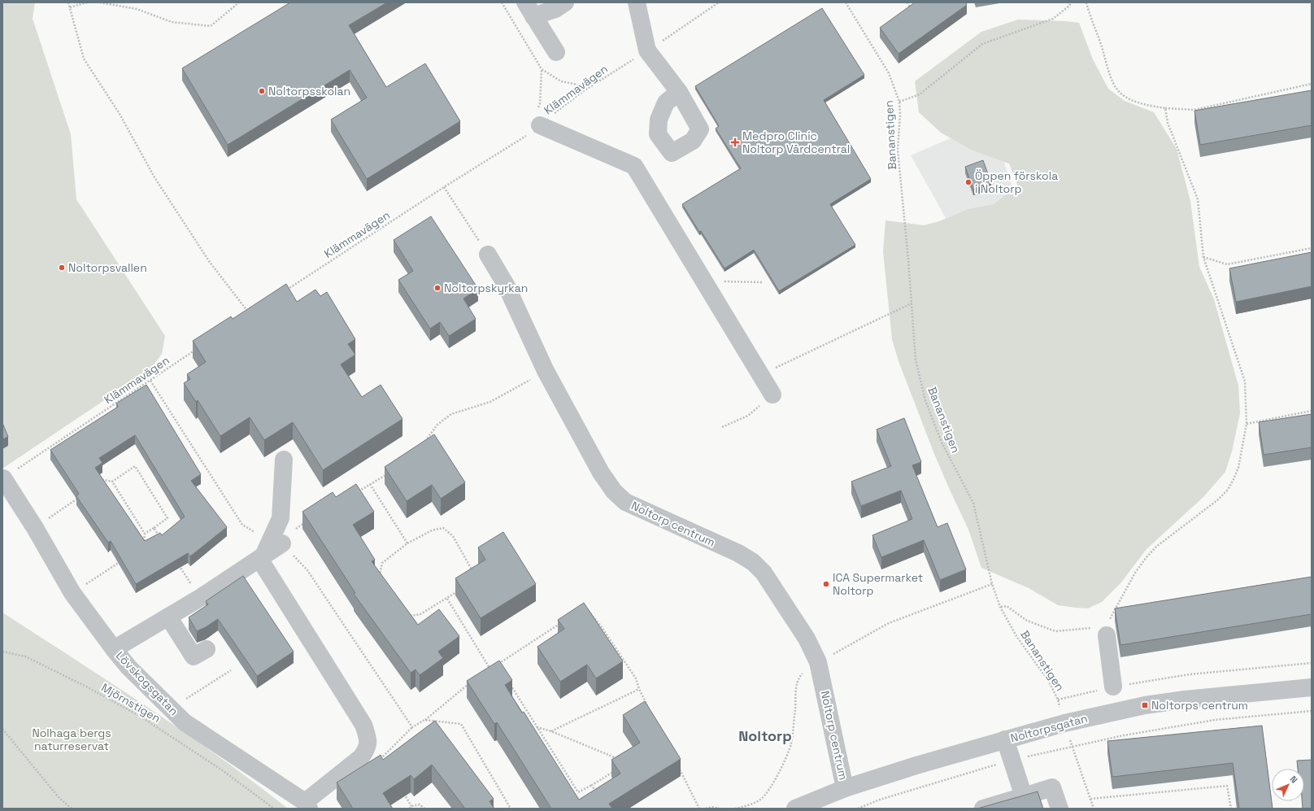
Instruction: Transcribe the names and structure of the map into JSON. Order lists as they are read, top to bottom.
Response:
{
  "streets": {
    "street": ["Noltorp centrum", "Lövskogsgatan", "Noltorpsgatan"],
    "path": ["Klämmavägen", "Bananstigen", "Mjörnstigen"]
  },
  "crossings": [
    ["Bananstigen", "Noltorpsgatan"],
    ["Noltorp centrum", "Noltorpsgatan"]
  ],
  "districts": ["Noltorp"],
  "parks": ["Nolhaga bergs naturreservat"],
  "places": {
    "other": [
      "Noltorpsskolan",
      "Öppen förskola i Noltorp",
      "Noltorpsvallen",
      "Noltorpskyrkan",
      "ICA Supermarket Noltorp"
    ],
    "health": ["Medpro Clinic Noltorp Vårdcentral"],
    "transit": ["Noltorps centrum"]
  },
  "north": "top right"
}
